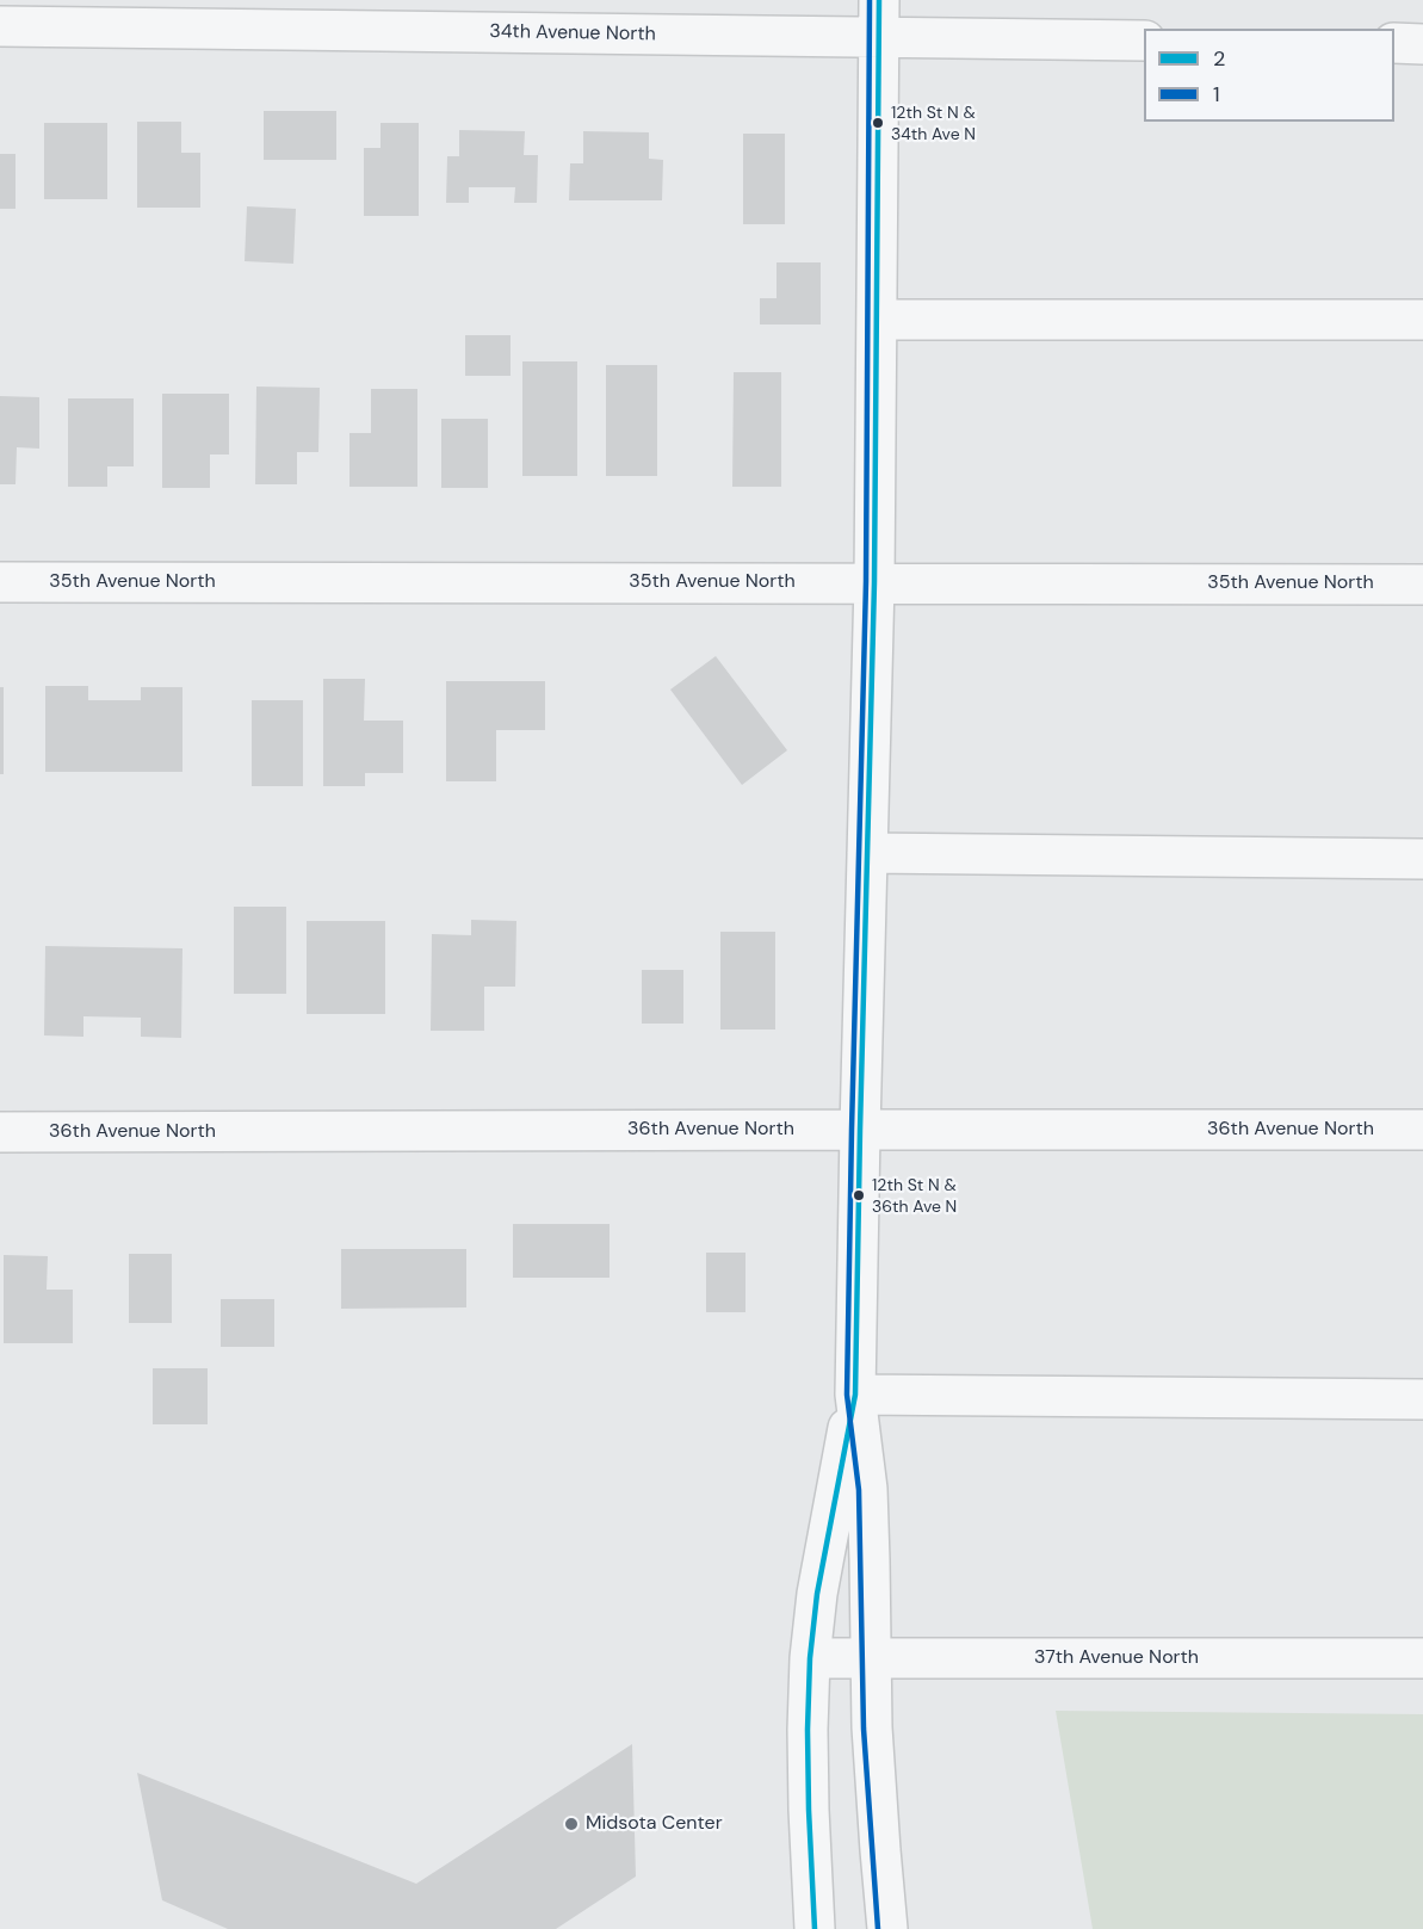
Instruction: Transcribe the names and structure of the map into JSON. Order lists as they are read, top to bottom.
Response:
{
  "streets": {
    "street": [
      "34th Avenue North",
      "35th Avenue North",
      "36th Avenue North",
      "37th Avenue North"
    ]
  },
  "places": ["12th St N & 34th Ave N", "12th St N & 36th Ave N", "Midsota Center"],
  "lines": ["transit line 2", "transit line 1"],
  "legend": ["2", "1"]
}
